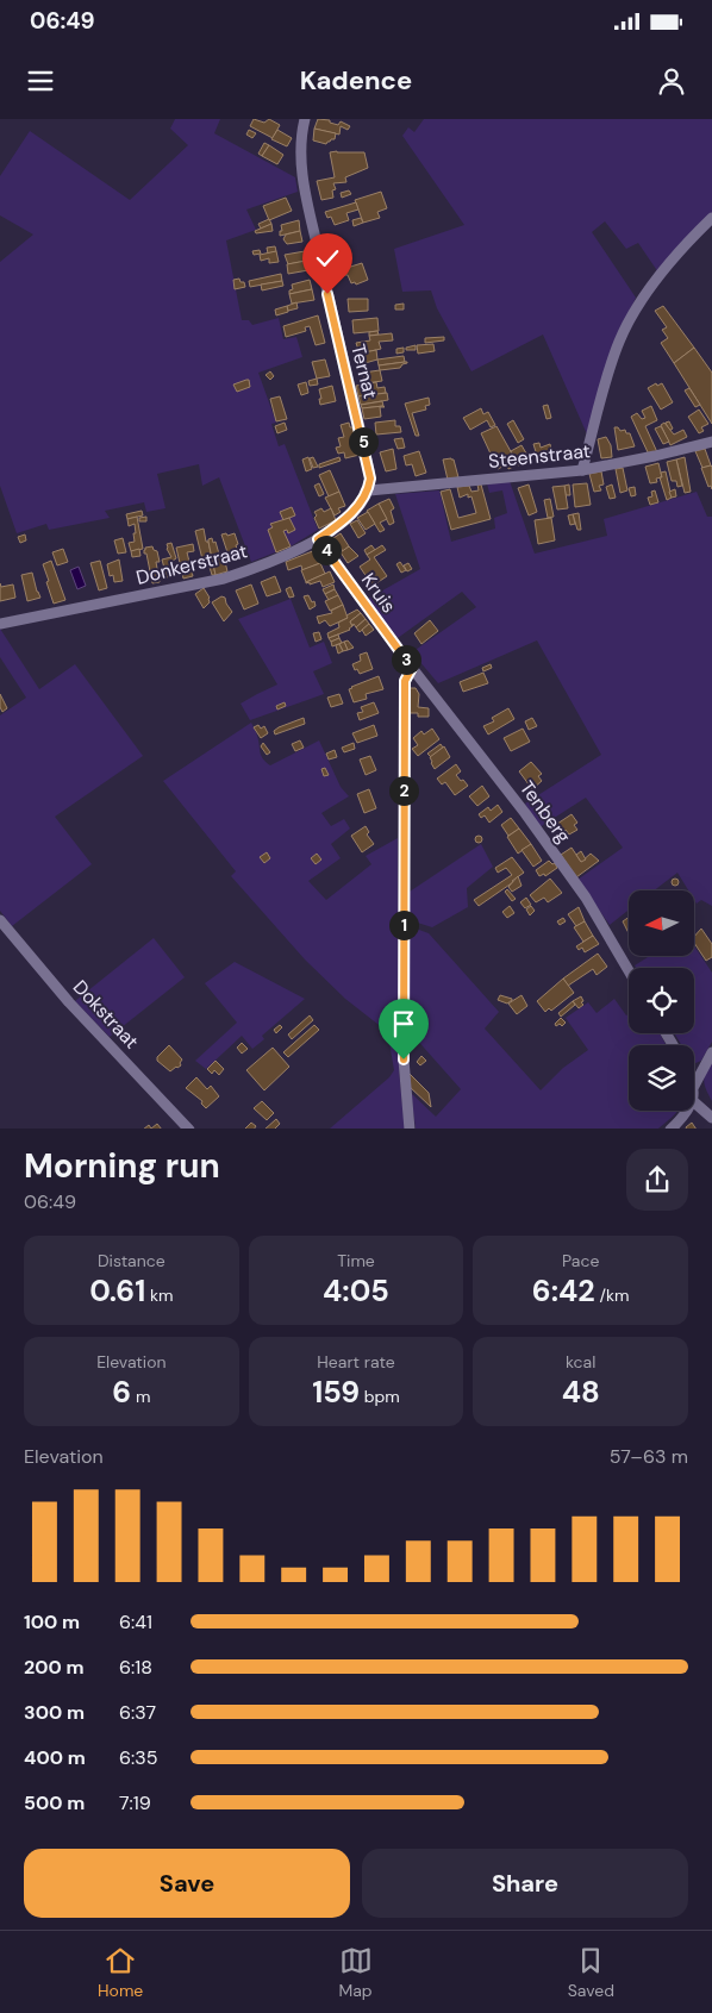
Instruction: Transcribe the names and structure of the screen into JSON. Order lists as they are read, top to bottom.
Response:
{
  "streets": {
    "street": [
      "Ternat",
      "Steenstraat",
      "Donkerstraat",
      "Kruis",
      "Tenberg",
      "Dokstraat"
    ]
  },
  "crossings": [
    ["Ternat", "Steenstraat"],
    ["Ternat", "Donkerstraat"],
    ["Steenstraat", "Donkerstraat"],
    ["Donkerstraat", "Kruis"],
    ["Kruis", "Tenberg"]
  ],
  "north": "left",
  "page": {
    "status": "06:49",
    "header": "Kadence",
    "pins": [
      "5",
      "4",
      "3",
      "2",
      "1"
    ],
    "heading": ["Morning run", "06:49"],
    "stats": [
      ["Distance", "0.61 km"],
      ["Time", "4:05"],
      ["Pace", "6:42 /km"],
      ["Elevation", "6 m"],
      ["Heart rate", "159 bpm"],
      ["kcal", "48"]
    ],
    "chart": ["Elevation", "57–63 m"],
    "list": [
      {
        "name": "100 m",
        "note": "6:41"
      },
      {
        "name": "200 m",
        "note": "6:18"
      },
      {
        "name": "300 m",
        "note": "6:37"
      },
      {
        "name": "400 m",
        "note": "6:35"
      },
      {
        "name": "500 m",
        "note": "7:19"
      }
    ],
    "buttons": ["Save", "Share"],
    "tabs": ["Home", "Map", "Saved"]
  }
}
